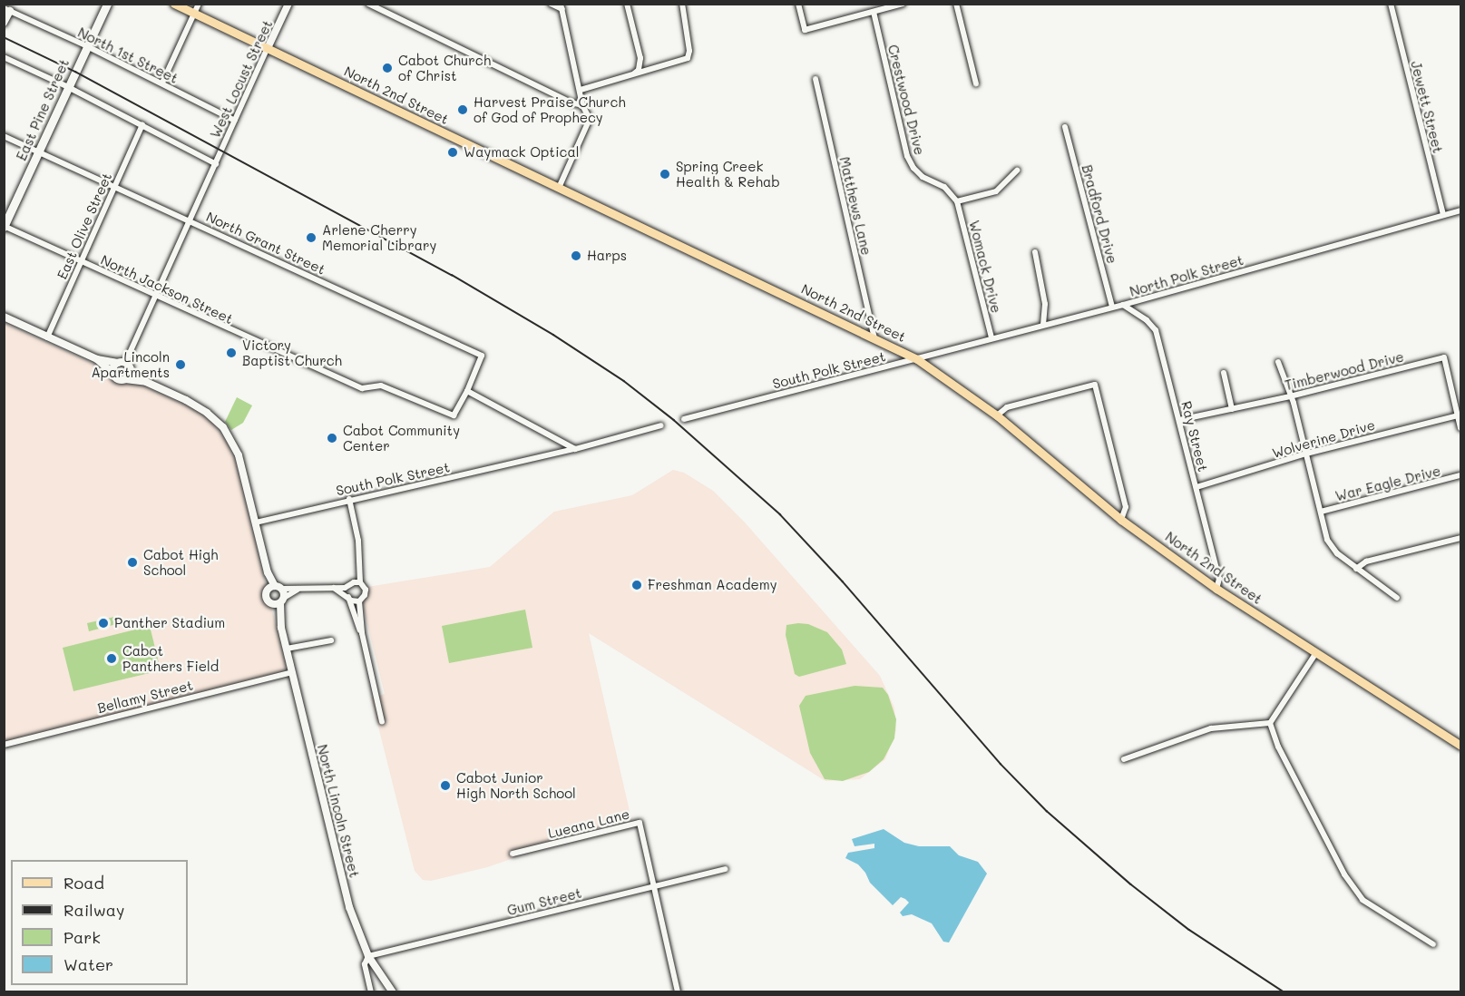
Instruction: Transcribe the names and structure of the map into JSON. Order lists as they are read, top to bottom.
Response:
{
  "streets": {
    "main road": ["North 2nd Street", "East Pine Street"],
    "street": [
      "North 1st Street",
      "West Locust Street",
      "Crestwood Drive",
      "Jewett Street",
      "Matthews Lane",
      "Bradford Drive",
      "East Olive Street",
      "North Grant Street",
      "Womack Drive",
      "North Polk Street",
      "North Jackson Street",
      "South Polk Street",
      "Timberwood Drive",
      "Ray Street",
      "Wolverine Drive",
      "War Eagle Drive",
      "Bellamy Street",
      "North Lincoln Street",
      "Lueana Lane",
      "Gum Street"
    ]
  },
  "crossings": [
    ["North 1st Street", "West Locust Street"],
    ["North 1st Street", "East Pine Street"],
    ["West Locust Street", "North 2nd Street"],
    ["West Locust Street", "North Grant Street"],
    ["West Locust Street", "North Jackson Street"],
    ["North 2nd Street", "Matthews Lane"],
    ["North 2nd Street", "North Polk Street"],
    ["North 2nd Street", "South Polk Street"],
    ["North 2nd Street", "Ray Street"],
    ["Crestwood Drive", "Womack Drive"],
    ["Jewett Street", "North Polk Street"],
    ["East Pine Street", "North Grant Street"],
    ["East Pine Street", "North Jackson Street"],
    ["Bradford Drive", "North Polk Street"],
    ["East Olive Street", "North Grant Street"],
    ["East Olive Street", "North Jackson Street"],
    ["North Grant Street", "North Jackson Street"],
    ["Womack Drive", "North Polk Street"],
    ["North Polk Street", "South Polk Street"],
    ["North Polk Street", "Ray Street"],
    ["Timberwood Drive", "Ray Street"],
    ["Timberwood Drive", "Wolverine Drive"],
    ["Ray Street", "Wolverine Drive"],
    ["Bellamy Street", "North Lincoln Street"],
    ["North Lincoln Street", "Gum Street"],
    ["Lueana Lane", "Gum Street"]
  ],
  "places": [
    "Cabot Church of Christ",
    "Harvest Praise Church of God of Prophecy",
    "Waymack Optical",
    "Spring Creek Health & Rehab",
    "Arlene Cherry Memorial Library",
    "Harps",
    "Victory Baptist Church",
    "Lincoln Apartments",
    "Cabot Community Center",
    "Cabot High School",
    "Freshman Academy",
    "Panther Stadium",
    "Cabot Panthers Field",
    "Cabot Junior High North School"
  ],
  "legend": [
    "Road",
    "Railway",
    "Park",
    "Water"
  ]
}
